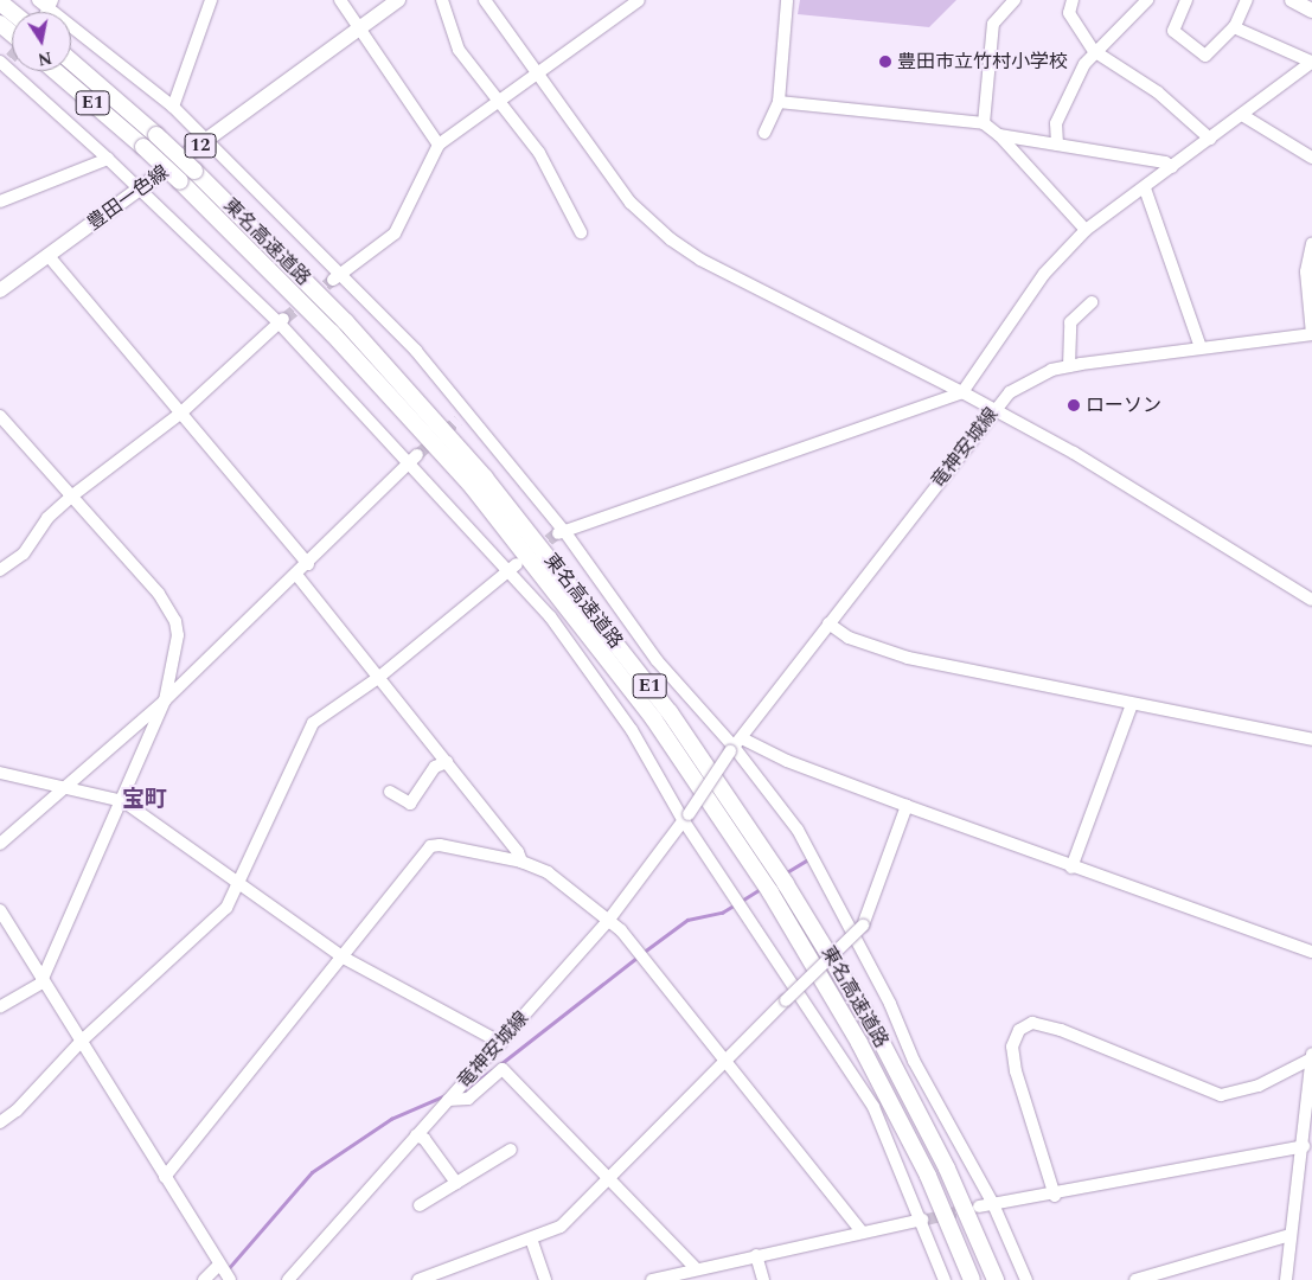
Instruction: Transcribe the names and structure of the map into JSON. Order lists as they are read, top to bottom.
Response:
{
  "streets": {
    "highway": ["E1", "東名高速道路"],
    "main road": ["12", "豊田一色線"],
    "street": ["竜神安城線"]
  },
  "districts": ["宝町"],
  "places": ["豊田市立竹村小学校", "ローソン"],
  "north": "bottom"
}
